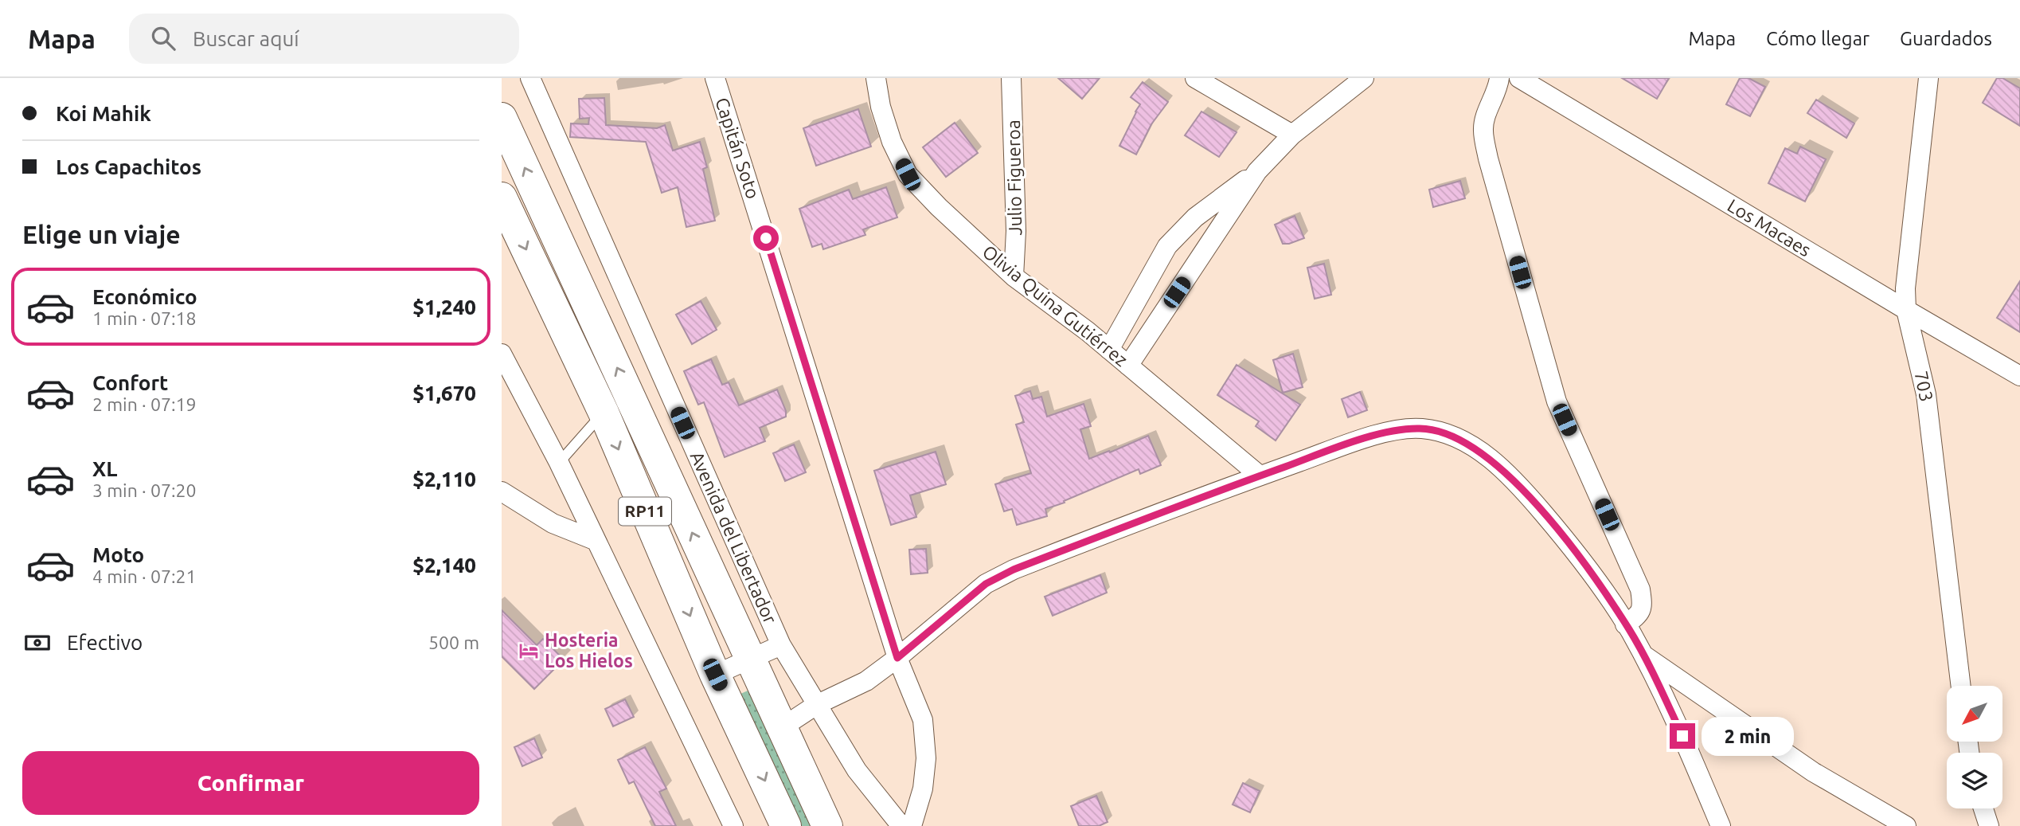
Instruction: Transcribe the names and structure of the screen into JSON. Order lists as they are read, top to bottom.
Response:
{
  "streets": {
    "main road": ["RP11", "Avenida del Libertador"],
    "street": [
      "Capitán Soto",
      "Julio Figueroa",
      "Los Macaes",
      "Olivia Quina Gutiérrez",
      "703"
    ]
  },
  "crossings": [
    ["Julio Figueroa", "Olivia Quina Gutiérrez"],
    ["Los Macaes", "703"]
  ],
  "places": {
    "hotel": ["Hosteria Los Hielos"]
  },
  "north": "bottom left",
  "page": {
    "header": "Mapa",
    "search": "Buscar aquí",
    "nav": ["Mapa", "Cómo llegar", "Guardados"],
    "banner": ["Koi Mahik", "Los Capachitos"],
    "heading": "Elige un viaje",
    "list": [
      {
        "name": "Económico",
        "note": "1 min · 07:18",
        "value": "$1,240"
      },
      {
        "name": "Confort",
        "note": "2 min · 07:19",
        "value": "$1,670"
      },
      {
        "name": "XL",
        "note": "3 min · 07:20",
        "value": "$2,110"
      },
      {
        "name": "Moto",
        "note": "4 min · 07:21",
        "value": "$2,140"
      }
    ],
    "pay": ["Efectivo", "500 m"],
    "bubble": "2 min",
    "buttons": "Confirmar"
  }
}
